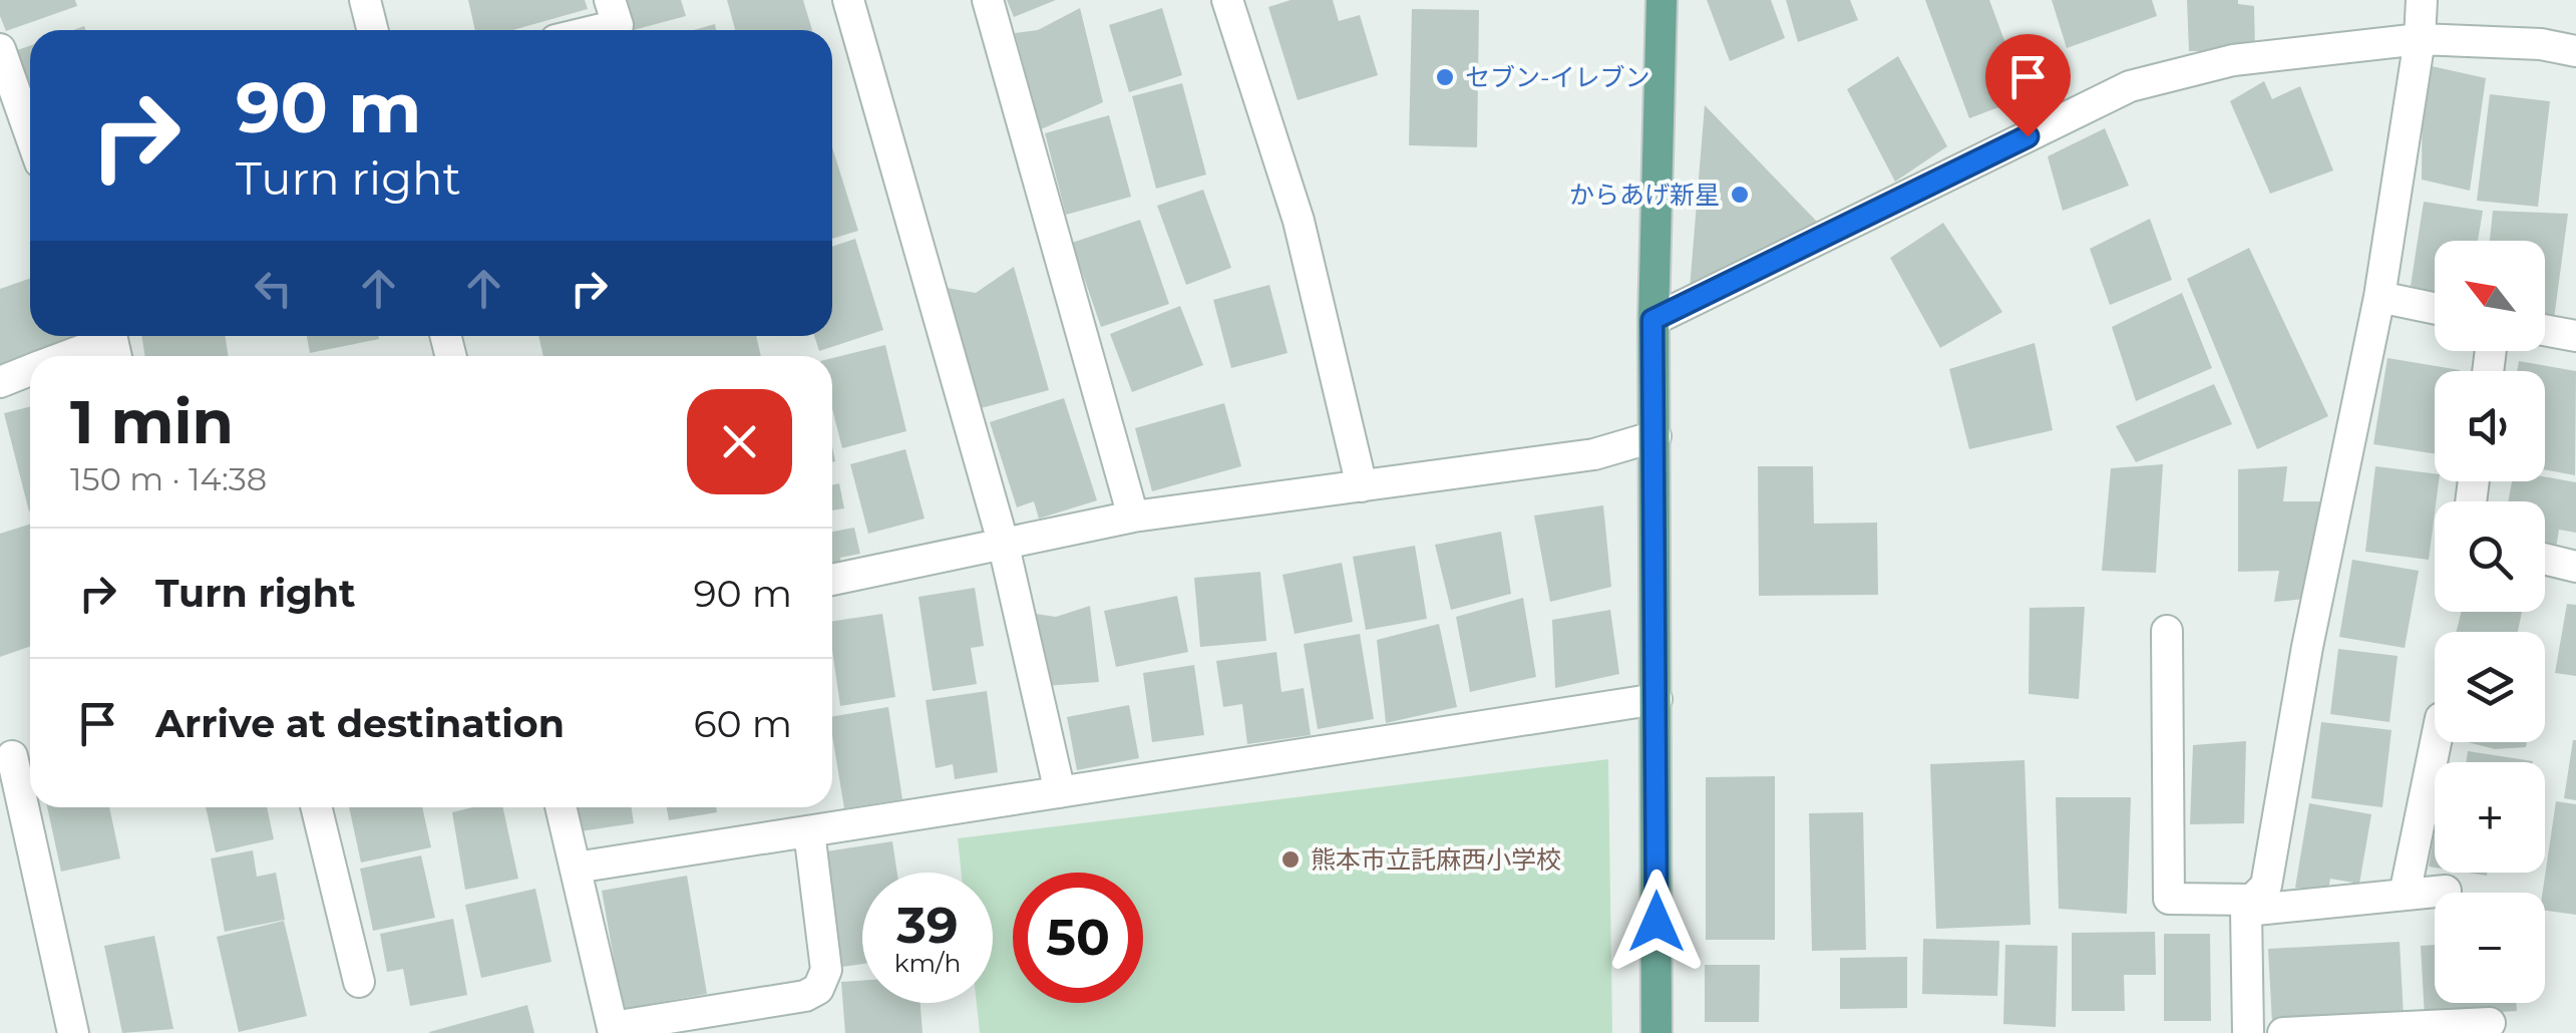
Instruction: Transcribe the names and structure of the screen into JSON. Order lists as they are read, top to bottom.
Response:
{
  "places": ["セブン-イレブン", "からあげ新星", "熊本市立託麻西小学校"],
  "north": "top left",
  "page": {
    "turn": ["90 m", "Turn right"],
    "map_buttons": ["+", "−"],
    "heading": ["1 min", "150 m · 14:38"],
    "list": [
      {
        "name": "Turn right",
        "value": "90 m"
      },
      {
        "name": "Arrive at destination",
        "value": "60 m"
      }
    ],
    "speed": "39 km/h",
    "limit": "50"
  }
}
